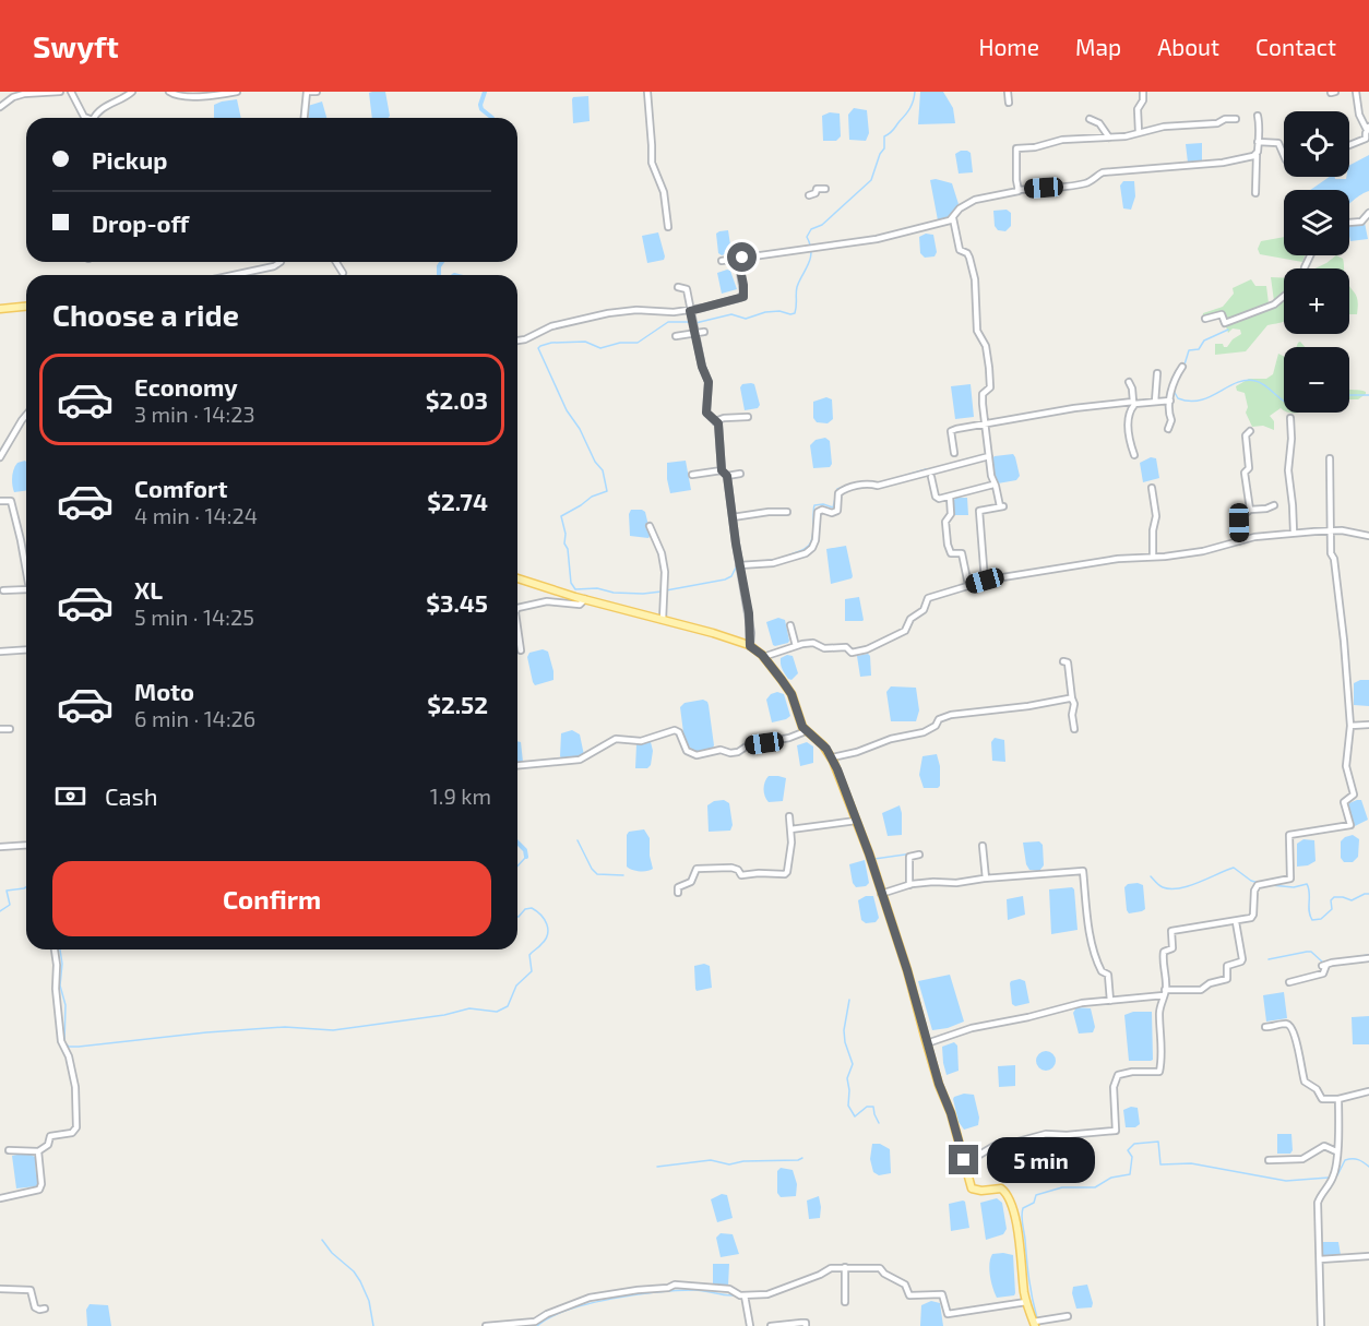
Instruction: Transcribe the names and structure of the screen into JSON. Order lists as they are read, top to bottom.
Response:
{
  "page": {
    "header": "Swyft",
    "nav": [
      "Home",
      "Map",
      "About",
      "Contact"
    ],
    "map_buttons": ["+", "−"],
    "banner": ["Pickup", "Drop-off"],
    "heading": "Choose a ride",
    "list": [
      {
        "name": "Economy",
        "note": "3 min · 14:23",
        "value": "$2.03"
      },
      {
        "name": "Comfort",
        "note": "4 min · 14:24",
        "value": "$2.74"
      },
      {
        "name": "XL",
        "note": "5 min · 14:25",
        "value": "$3.45"
      },
      {
        "name": "Moto",
        "note": "6 min · 14:26",
        "value": "$2.52"
      }
    ],
    "pay": ["Cash", "1.9 km"],
    "buttons": "Confirm",
    "bubble": "5 min"
  }
}
